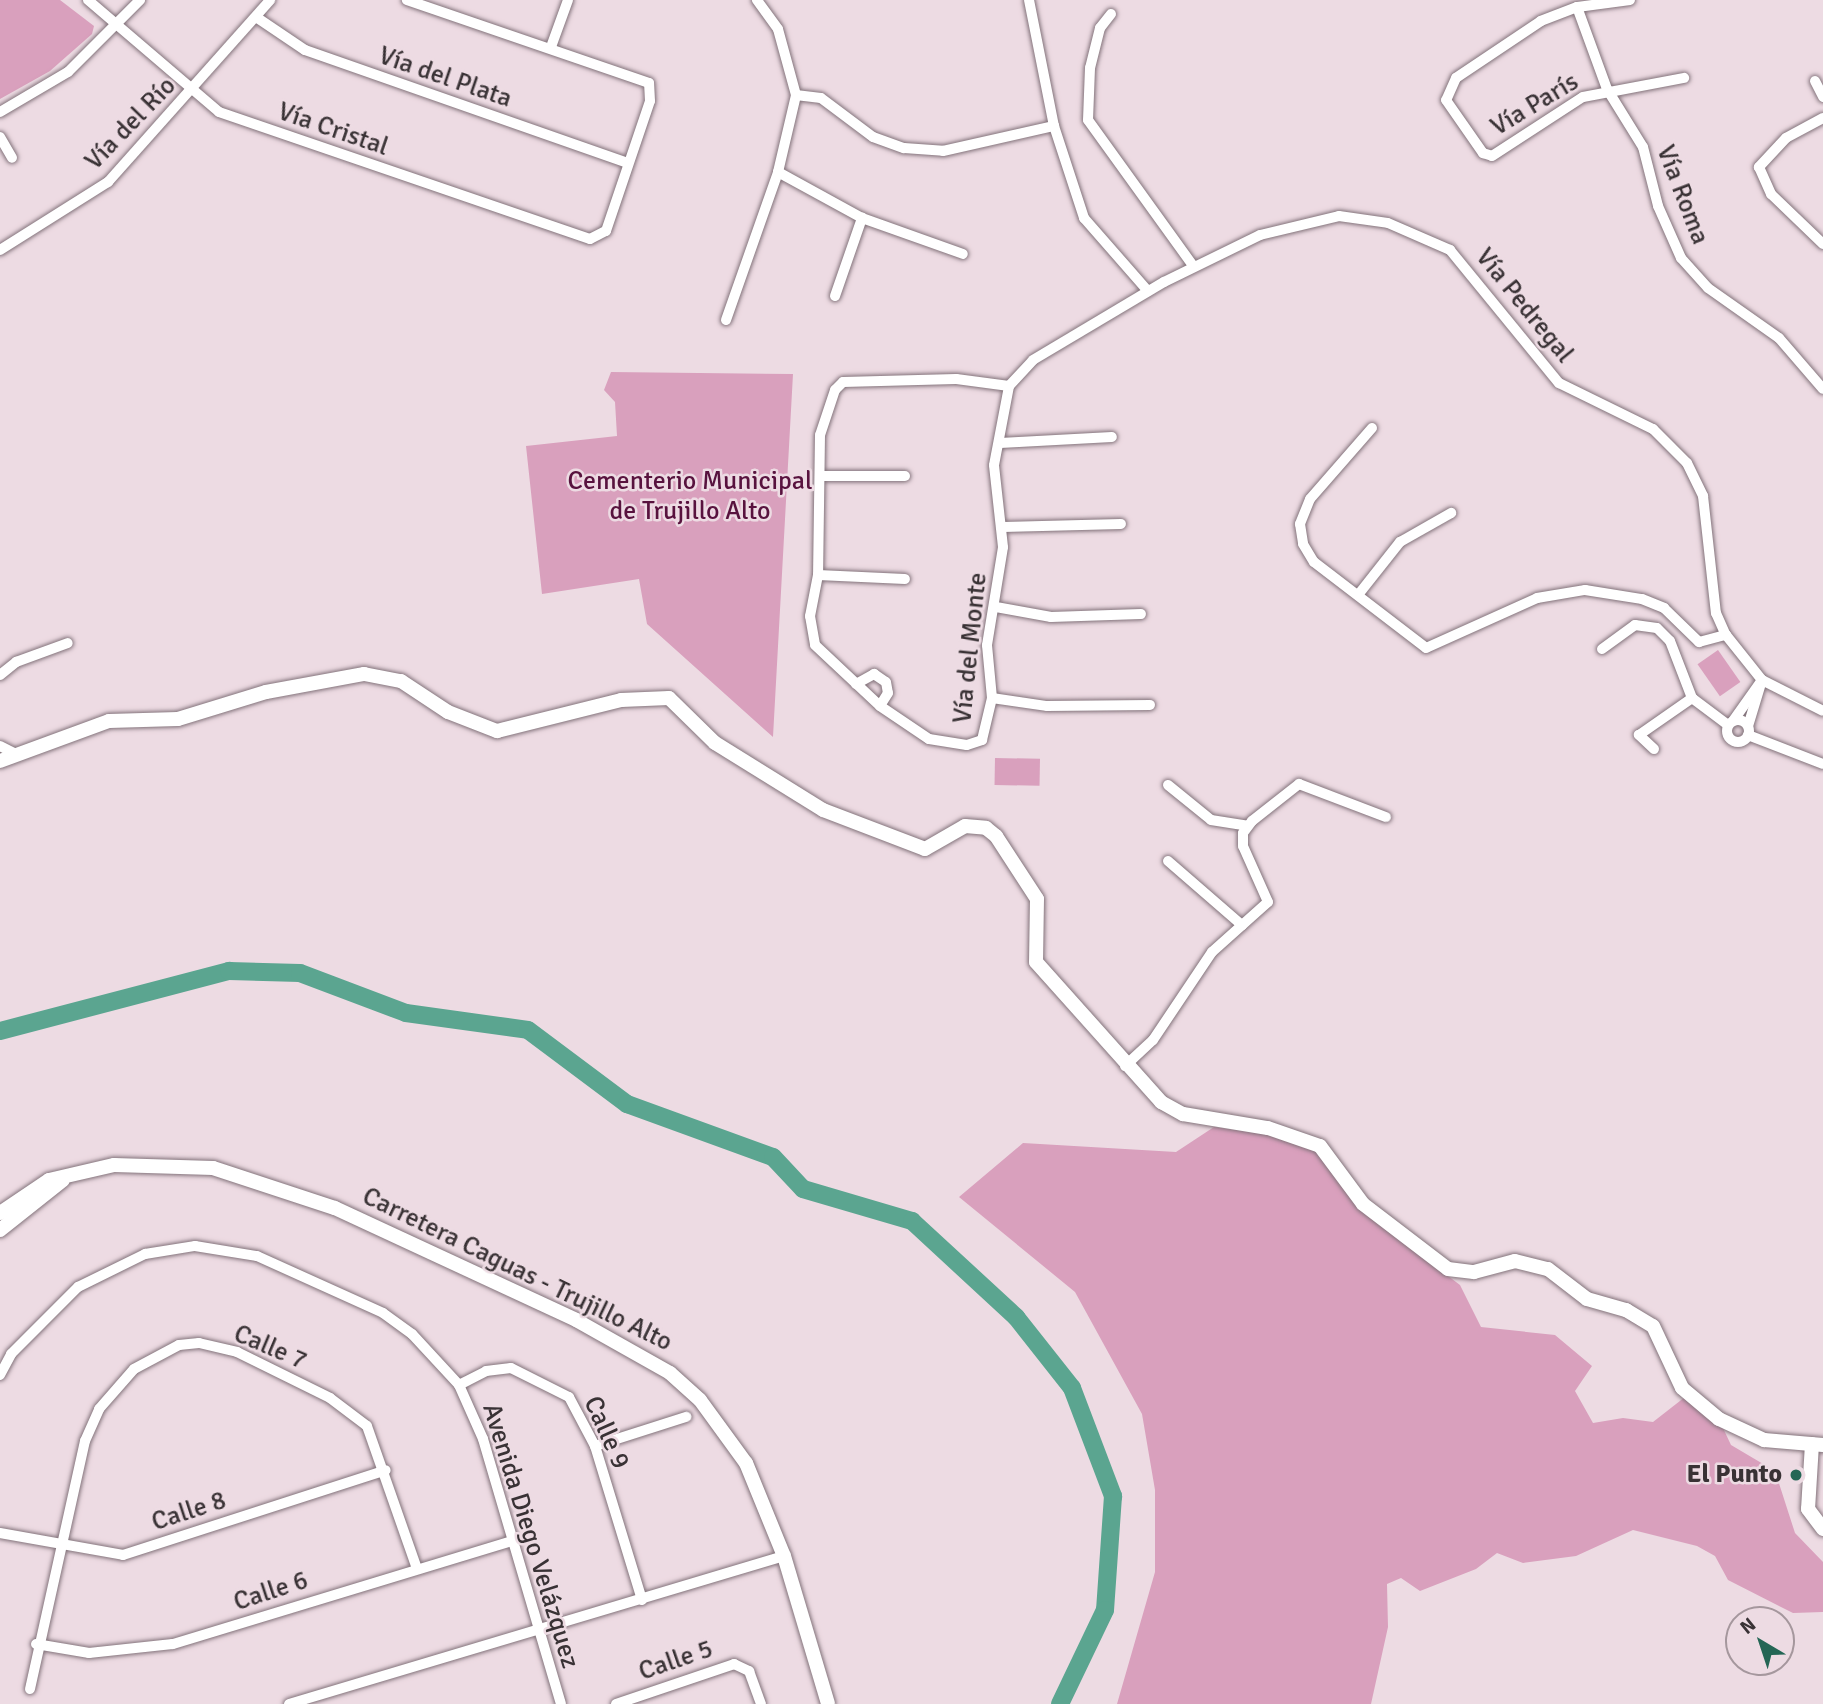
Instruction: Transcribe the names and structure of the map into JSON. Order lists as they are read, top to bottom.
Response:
{
  "streets": {
    "main road": ["Carretera Caguas - Trujillo Alto"],
    "street": [
      "Vía del Plata",
      "Vía París",
      "Vía del Río",
      "Vía Cristal",
      "Vía Roma",
      "Vía Pedregal",
      "Vía del Monte",
      "Calle 7",
      "Calle 9",
      "Calle 8",
      "Avenida Diego Velázquez",
      "Calle 6",
      "Calle 5"
    ]
  },
  "crossings": [
    ["Vía del Plata", "Vía del Río"],
    ["Vía del Plata", "Vía Cristal"],
    ["Vía París", "Vía Roma"],
    ["Vía del Río", "Vía Cristal"],
    ["Calle 7", "Calle 8"],
    ["Calle 7", "Calle 6"],
    ["Calle 9", "Avenida Diego Velázquez"],
    ["Avenida Diego Velázquez", "Calle 6"]
  ],
  "parks": ["Cementerio Municipal de Trujillo Alto"],
  "places": ["El Punto"],
  "north": "top left"
}
